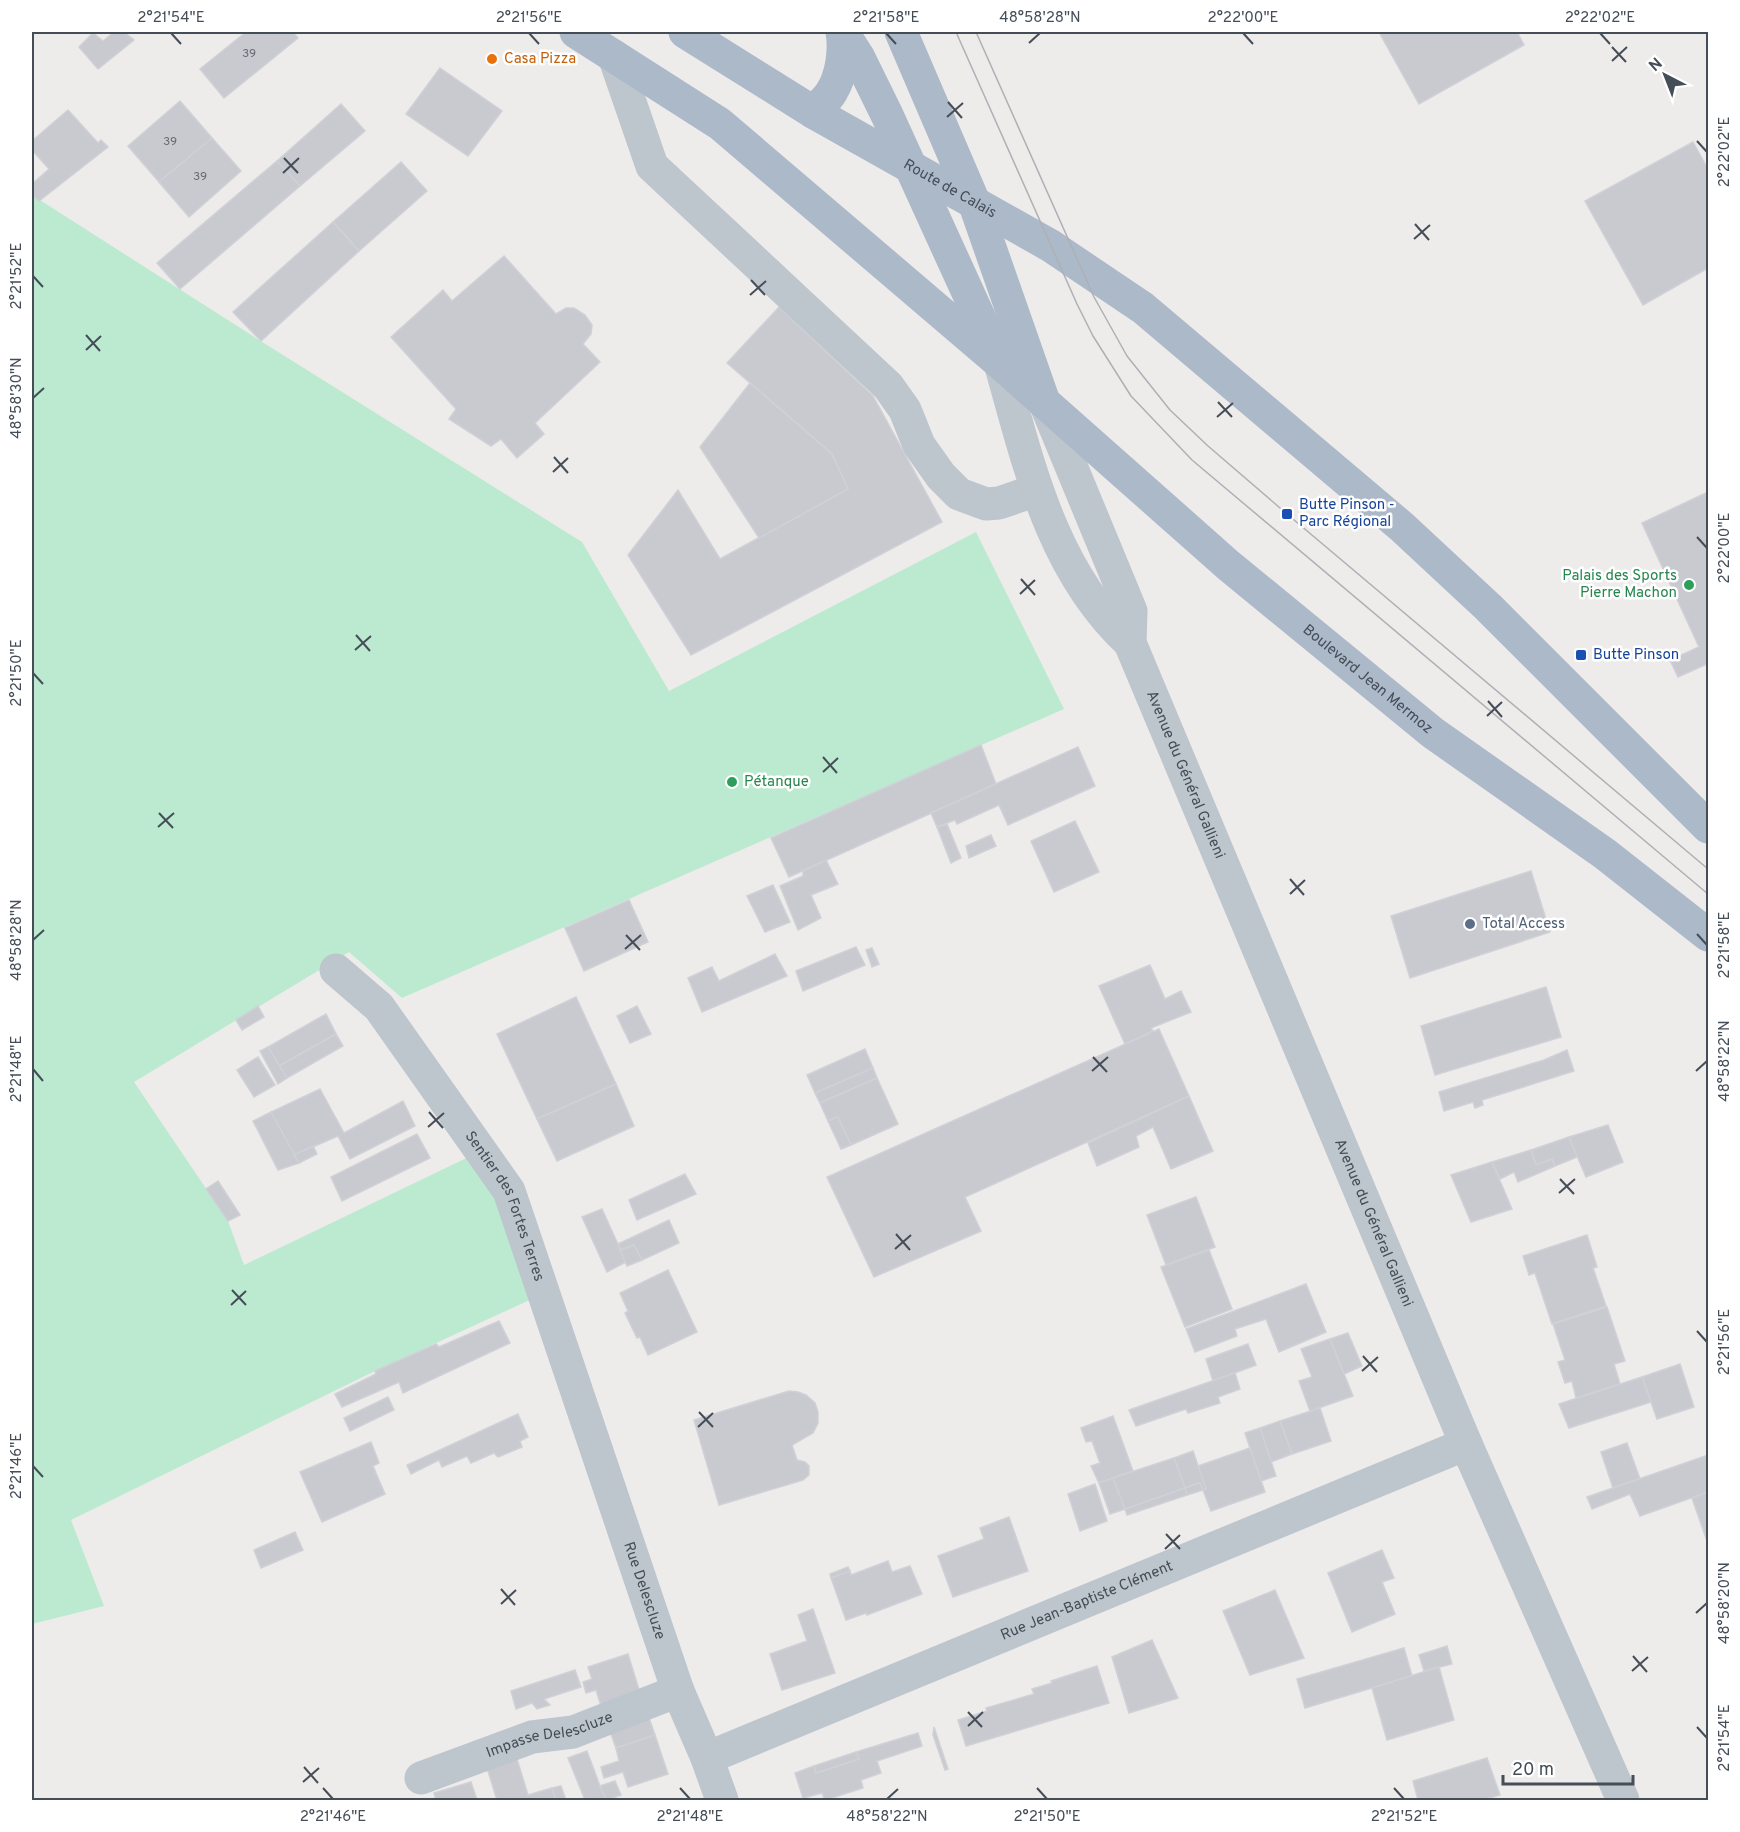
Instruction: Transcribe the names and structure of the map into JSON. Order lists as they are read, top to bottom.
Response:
{
  "streets": {
    "main road": ["Route de Calais", "Boulevard Jean Mermoz"],
    "street": [
      "Avenue du Général Gallieni",
      "Sentier des Fortes Terres",
      "Rue Delescluze",
      "Rue Jean-Baptiste Clément",
      "Impasse Delescluze"
    ]
  },
  "crossings": [
    ["Boulevard Jean Mermoz", "Avenue du Général Gallieni"],
    ["Avenue du Général Gallieni", "Rue Jean-Baptiste Clément"],
    ["Sentier des Fortes Terres", "Rue Delescluze"],
    ["Rue Delescluze", "Rue Jean-Baptiste Clément"],
    ["Rue Delescluze", "Impasse Delescluze"]
  ],
  "places": {
    "other": [
      "Casa Pizza",
      "Palais des Sports Pierre Machon",
      "Pétanque",
      "Total Access"
    ],
    "transit": ["Butte Pinson - Parc Régional", "Butte Pinson"]
  },
  "house_numbers": ["39", "39", "39"],
  "scale_bar": "20 m",
  "north": "top left",
  "coordinates": [
    "2°21'54\"E",
    "2°21'56\"E",
    "2°21'58\"E",
    "48°58'28\"N",
    "2°22'00\"E",
    "2°22'02\"E",
    "2°21'52\"E",
    "48°58'30\"N",
    "2°21'50\"E",
    "48°58'22\"N",
    "2°21'48\"E",
    "2°21'46\"E",
    "48°58'20\"N"
  ]
}
